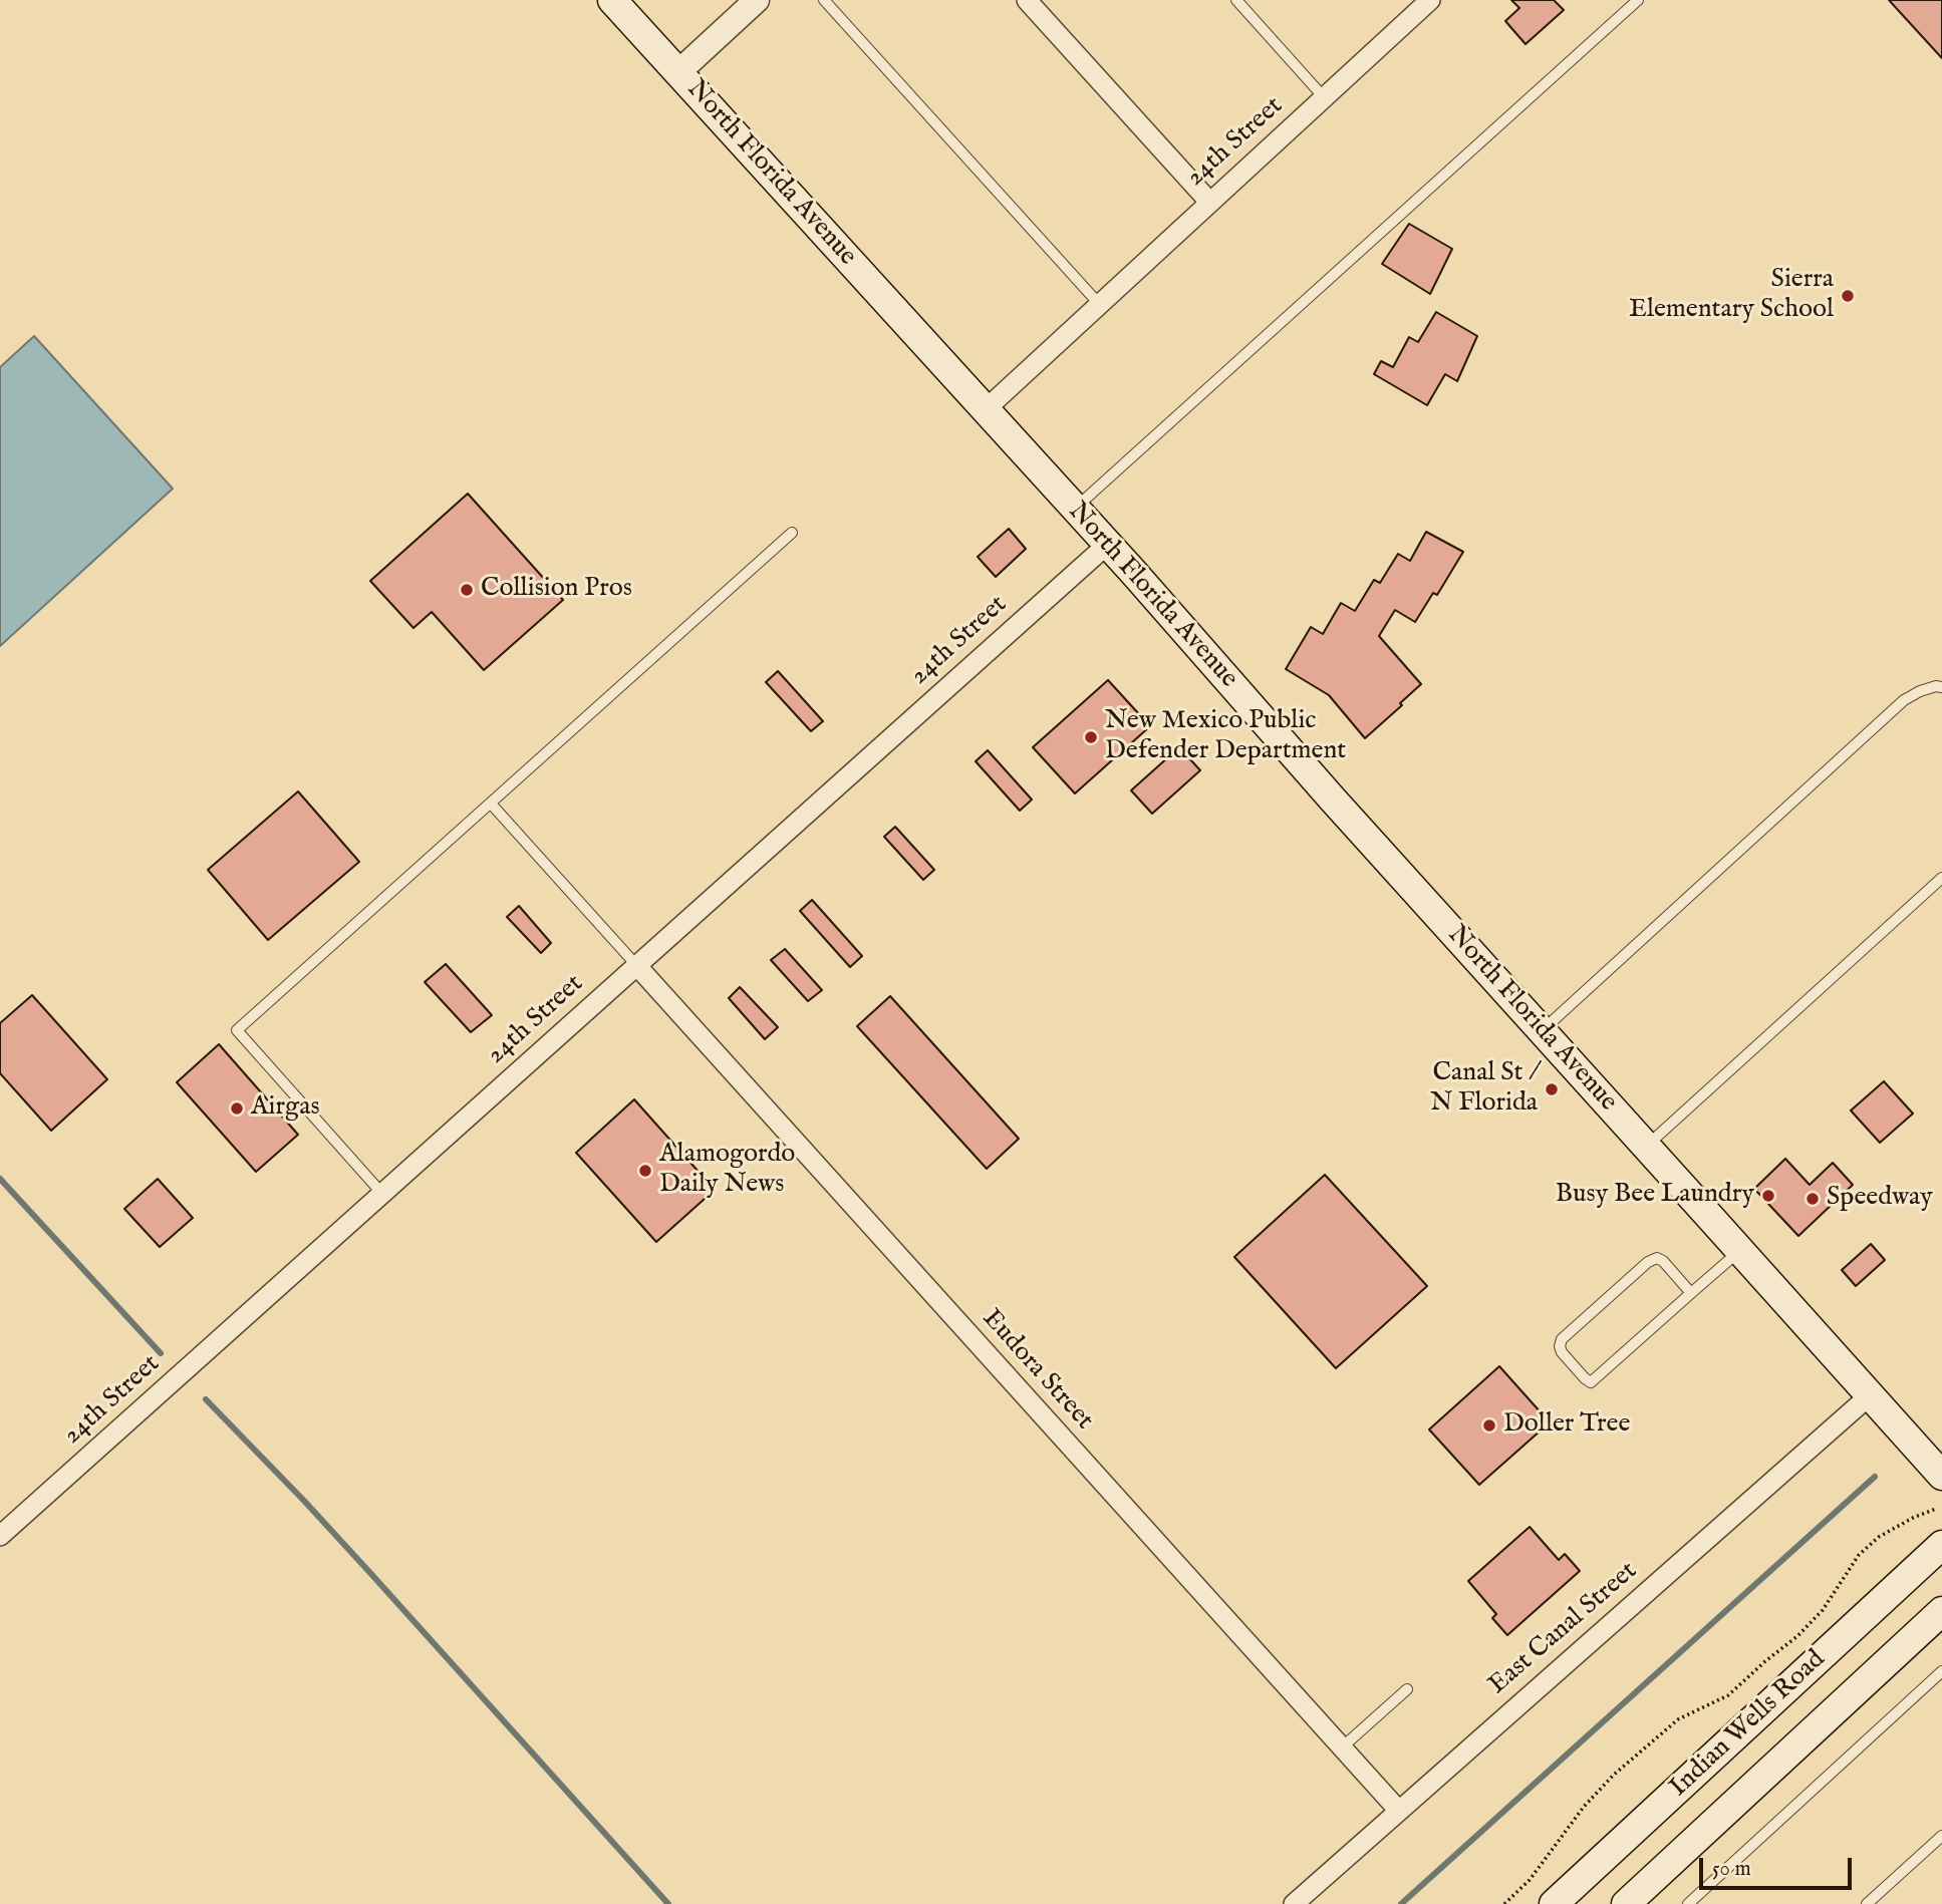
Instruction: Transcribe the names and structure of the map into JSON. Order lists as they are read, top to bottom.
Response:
{
  "streets": {
    "main road": ["North Florida Avenue", "Indian Wells Road"],
    "street": ["24th Street", "Eudora Street", "East Canal Street"]
  },
  "crossings": [
    ["24th Street", "North Florida Avenue"],
    ["24th Street", "Eudora Street"],
    ["North Florida Avenue", "East Canal Street"],
    ["Eudora Street", "East Canal Street"]
  ],
  "places": [
    "Sierra Elementary School",
    "Collision Pros",
    "New Mexico Public Defender Department",
    "Canal St / N Florida",
    "Airgas",
    "Alamogordo Daily News",
    "Busy Bee Laundry",
    "Speedway",
    "Doller Tree"
  ],
  "scale_bar": "50 m"
}
